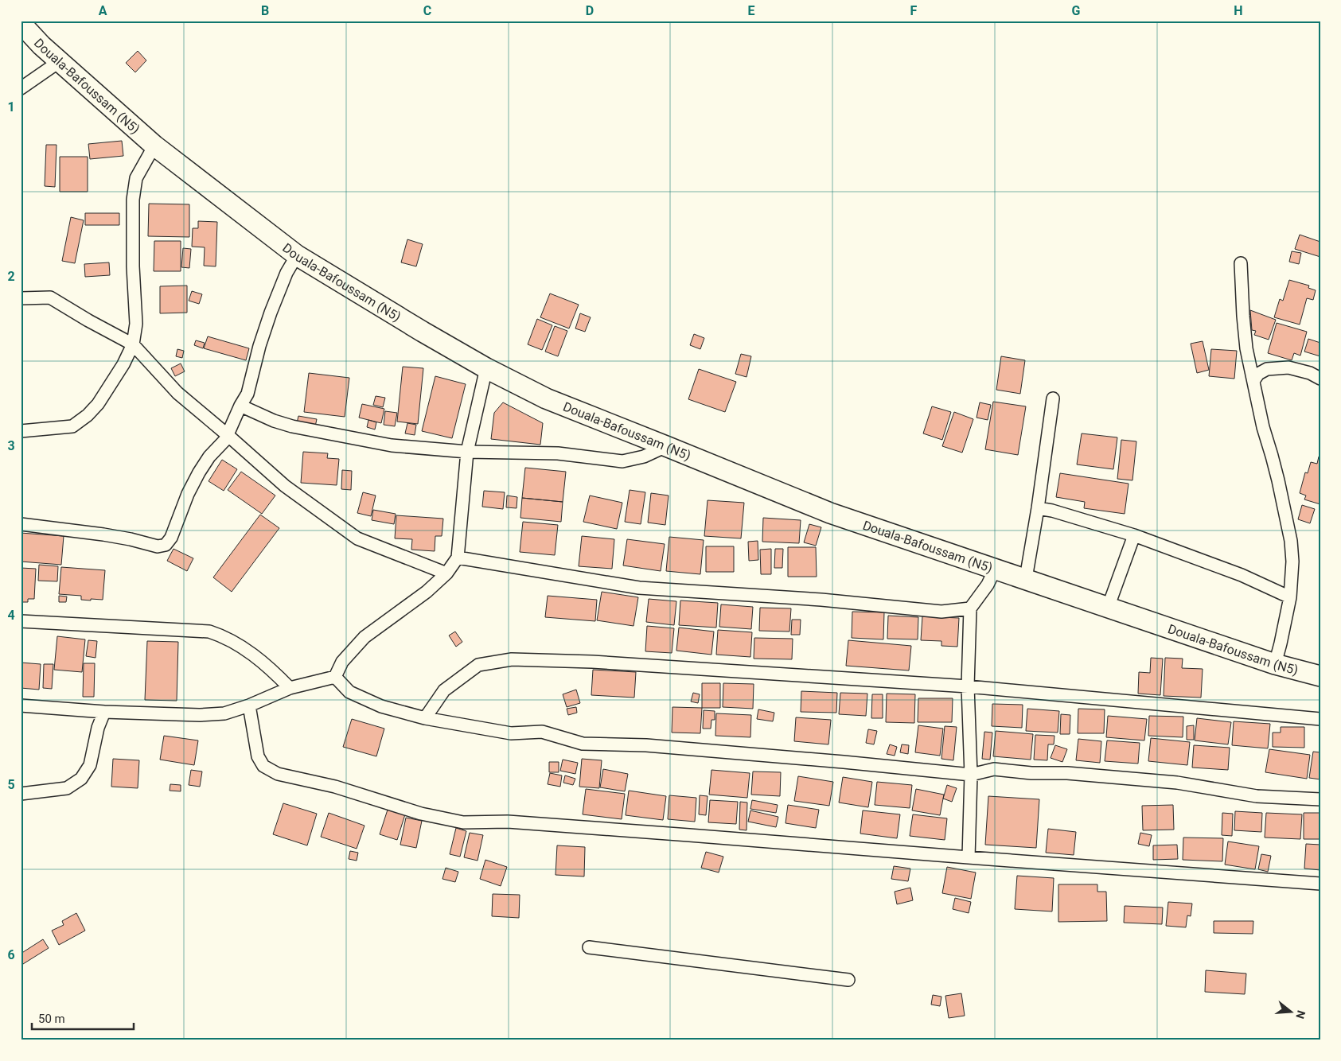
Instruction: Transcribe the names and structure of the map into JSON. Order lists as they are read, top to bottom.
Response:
{
  "streets": {
    "highway": ["Douala-Bafoussam (N5)"]
  },
  "scale_bar": "50 m",
  "north": "right",
  "grid": {
    "columns": [
      "A",
      "B",
      "C",
      "D",
      "E",
      "F",
      "G",
      "H"
    ],
    "rows": [
      "1",
      "2",
      "3",
      "4",
      "5",
      "6"
    ]
  }
}
